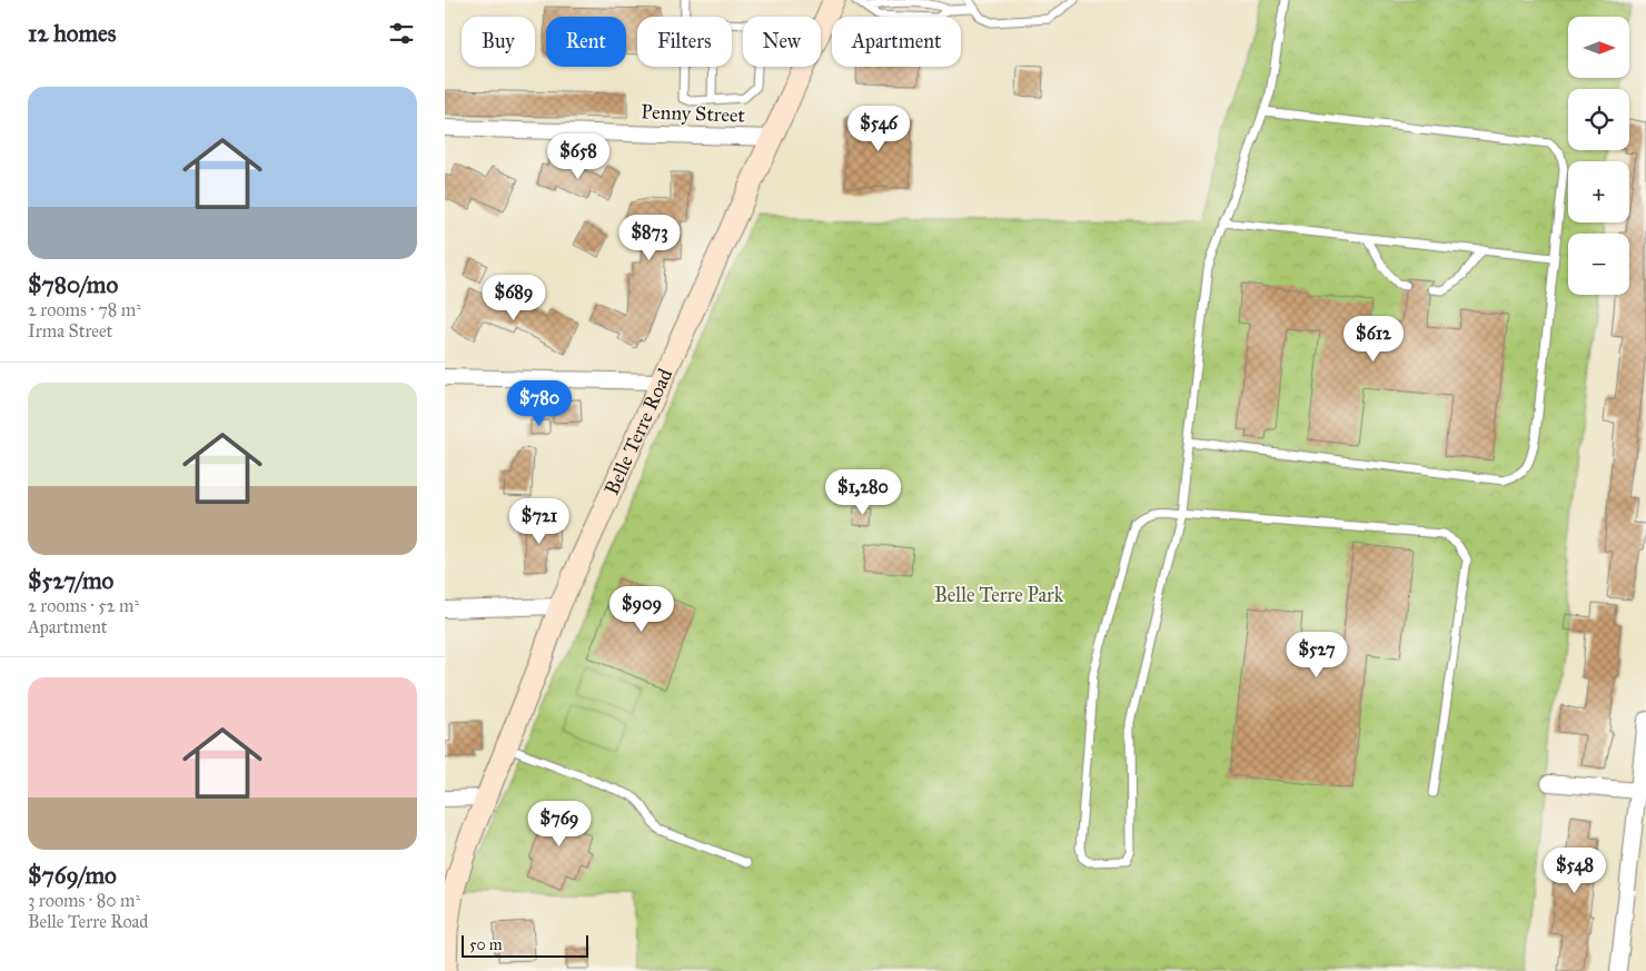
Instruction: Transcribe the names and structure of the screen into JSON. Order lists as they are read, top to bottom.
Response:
{
  "streets": {
    "street": ["Penny Street", "Belle Terre Road"]
  },
  "crossings": [
    ["Penny Street", "Belle Terre Road"]
  ],
  "parks": ["Belle Terre Park"],
  "scale_bar": "50 m",
  "north": "right",
  "page": {
    "heading": "12 homes",
    "map_buttons": ["+", "−"],
    "chip": [
      "Buy",
      "Rent",
      "Filters",
      "New",
      "Apartment"
    ],
    "list": [
      {
        "name": "$780/mo",
        "note": "2 rooms · 78 m² · Irma Street"
      },
      {
        "name": "$527/mo",
        "note": "2 rooms · 52 m² · Apartment"
      },
      {
        "name": "$769/mo",
        "note": "3 rooms · 80 m² · Belle Terre Road"
      }
    ],
    "price": [
      "$546",
      "$658",
      "$873",
      "$689",
      "$612",
      "$780",
      "$1,280",
      "$721",
      "$909",
      "$527",
      "$769",
      "$548"
    ],
    "scale": "50 m"
  }
}
